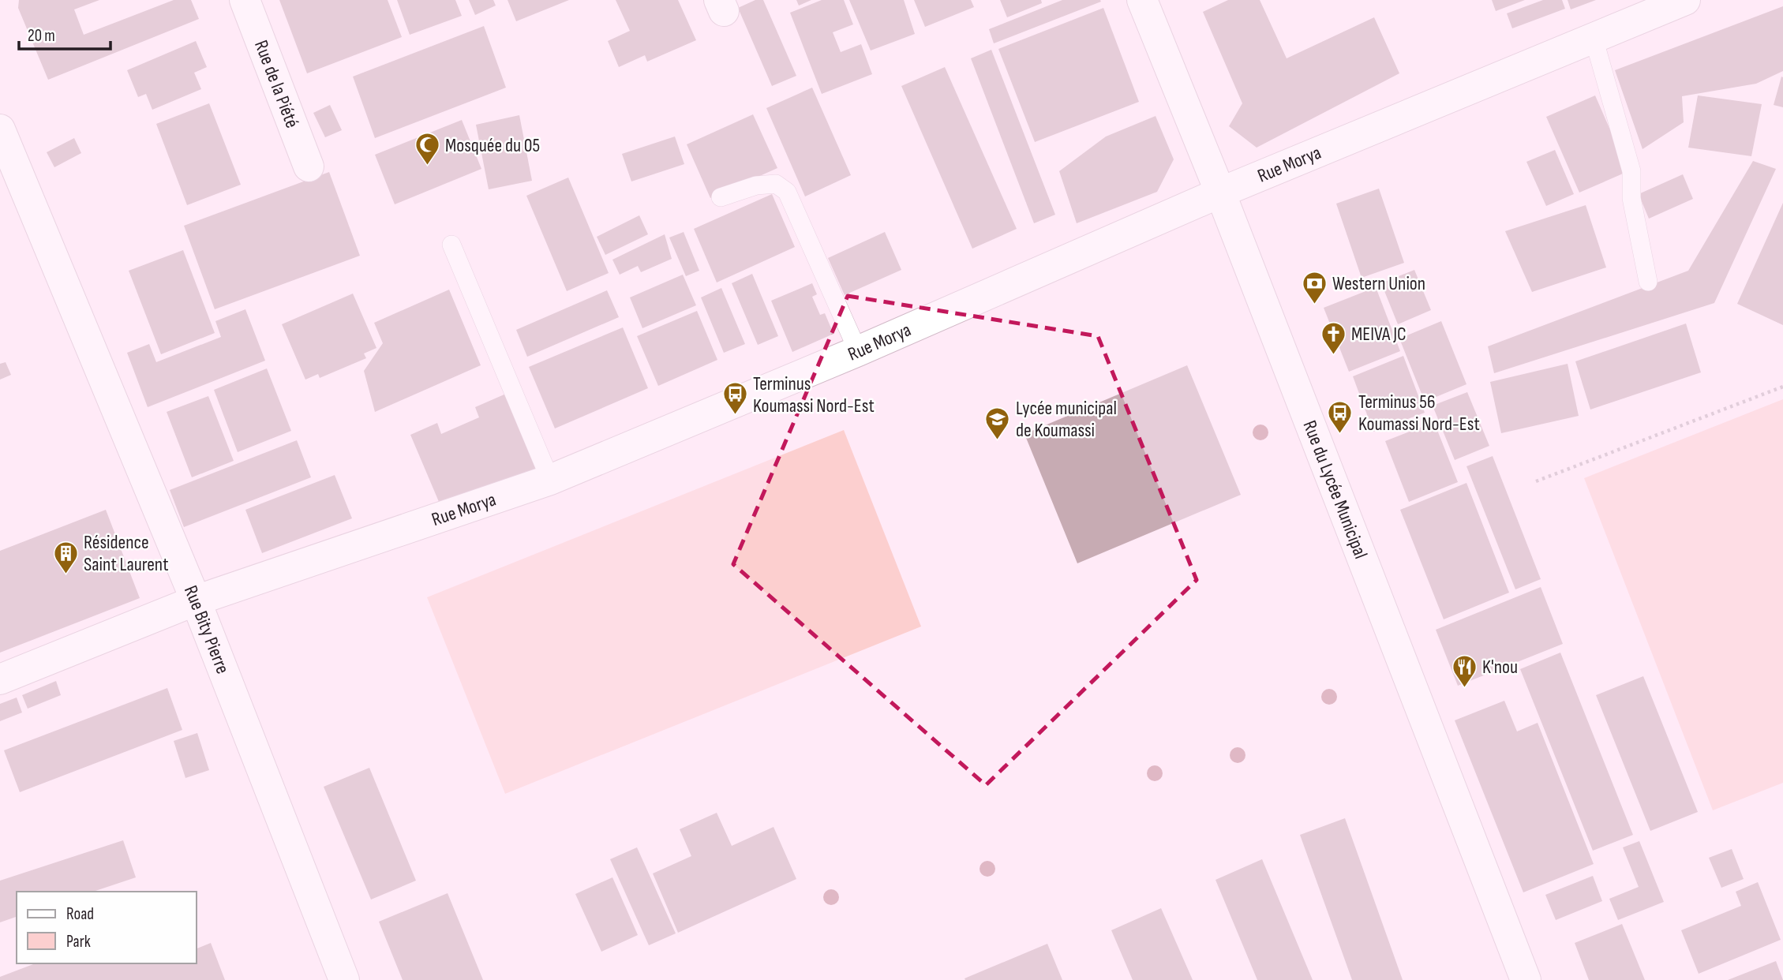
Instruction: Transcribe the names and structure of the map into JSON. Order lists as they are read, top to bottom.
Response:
{
  "streets": {
    "street": [
      "Rue de la Piété",
      "Rue Morya",
      "Rue du Lycée Municipal",
      "Rue Bity Pierre"
    ]
  },
  "crossings": [
    ["Rue Morya", "Rue du Lycée Municipal"],
    ["Rue Morya", "Rue Bity Pierre"]
  ],
  "places": {
    "mosque": ["Mosquée du 05"],
    "bank": ["Western Union"],
    "church": ["MEIVA JC"],
    "bus stop": ["Terminus Koumassi Nord-Est", "Terminus 56 Koumassi Nord-Est"],
    "school or university": ["Lycée municipal de Koumassi"],
    "building": ["Résidence Saint Laurent"],
    "restaurant": ["K'nou"]
  },
  "legend": ["Road", "Park"],
  "scale_bar": "20 m"
}
